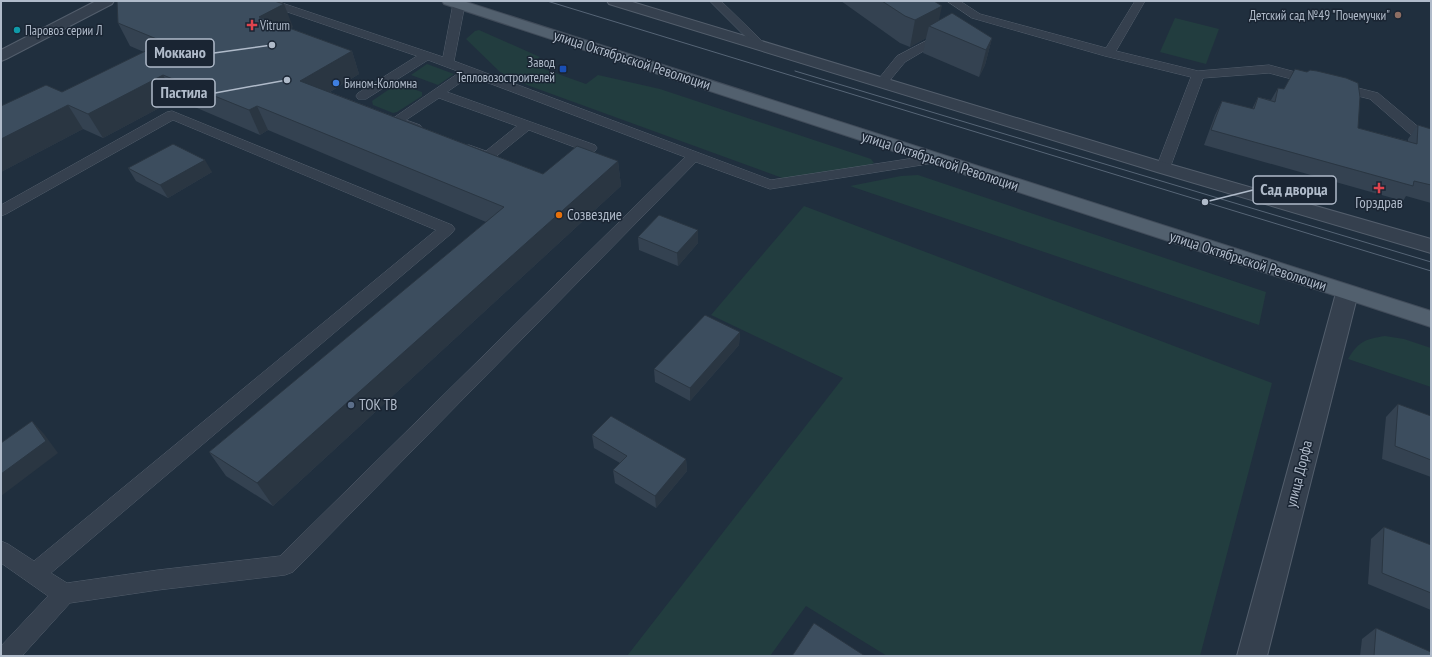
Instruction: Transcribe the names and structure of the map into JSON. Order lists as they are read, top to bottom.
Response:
{
  "streets": {
    "main road": ["улица Октябрьской Революции"],
    "street": ["улица Дорфа"]
  },
  "crossings": [
    ["улица Октябрьской Революции", "улица Дорфа"]
  ],
  "places": {
    "other": [
      "Детский сад №49 \"Почемучки\"",
      "Паровоз серии Л",
      "Моккано",
      "Пастила",
      "Бином-Коломна",
      "Сад дворца",
      "Созвездие",
      "ТОК ТВ"
    ],
    "health": ["Vitrum", "Горздрав"],
    "transit": ["Завод Тепловозостроителей"]
  }
}
